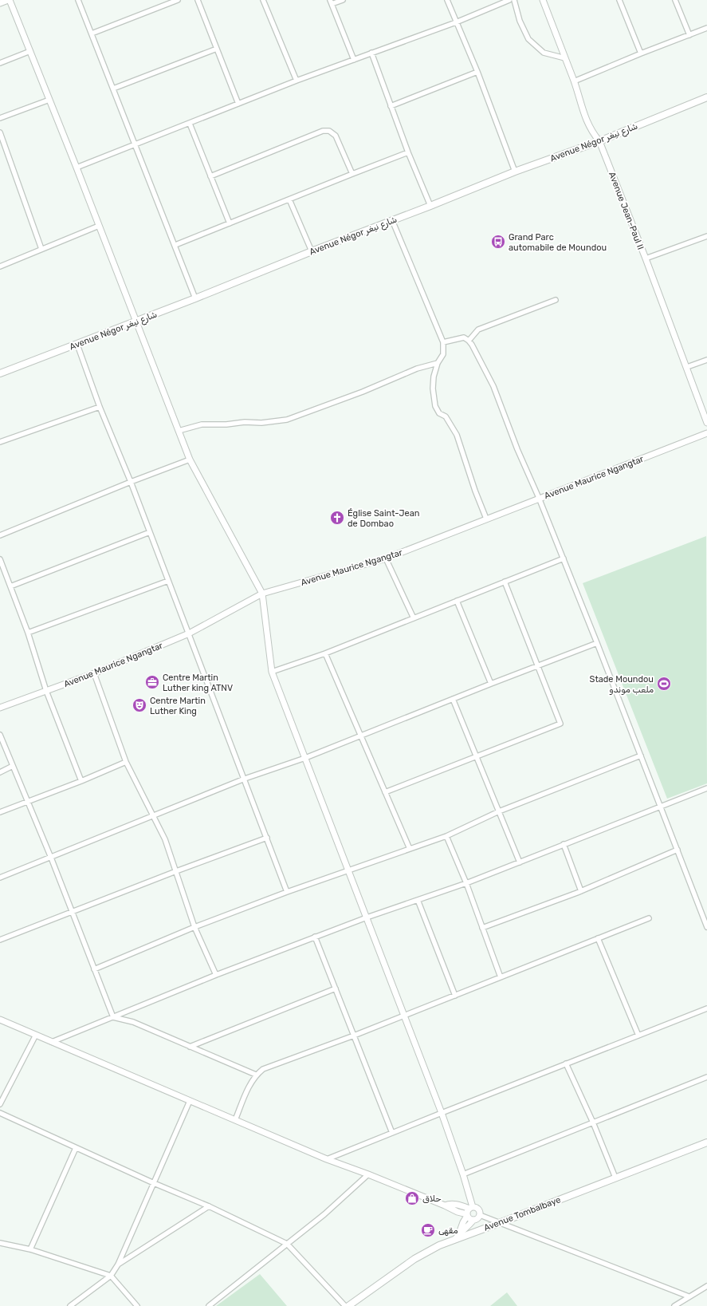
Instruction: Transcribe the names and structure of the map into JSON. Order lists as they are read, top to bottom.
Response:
{
  "streets": {
    "main road": ["Avenue Négor شارع نيغر", "Avenue Tombalbaye"],
    "street": ["Avenue Jean-Paul II", "Avenue Maurice Ngangtar"]
  },
  "crossings": [
    ["Avenue Négor شارع نيغر", "Avenue Jean-Paul II"]
  ],
  "places": {
    "bus stop": ["Grand Parc automabile de Moundou"],
    "church": ["Église Saint-Jean de Dombao"],
    "office": ["Centre Martin Luther king ATNV"],
    "sports": ["Stade Moundou ملعب موندو"],
    "theatre": ["Centre Martin Luther King"],
    "shop": ["حلاق"],
    "cafe": ["مقهى"]
  }
}
